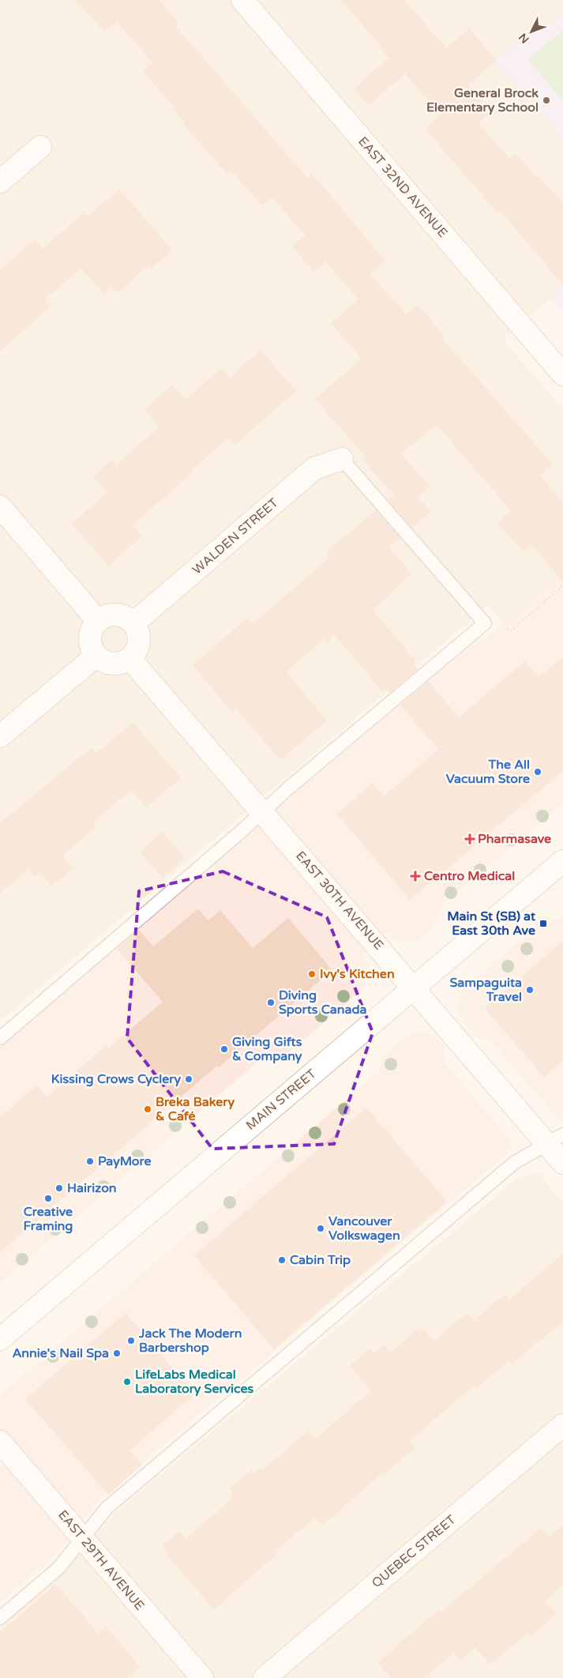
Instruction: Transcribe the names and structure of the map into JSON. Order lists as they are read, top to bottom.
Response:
{
  "streets": {
    "street": [
      "EAST 32ND AVENUE",
      "WALDEN STREET",
      "EAST 30TH AVENUE",
      "MAIN STREET",
      "QUEBEC STREET",
      "EAST 29TH AVENUE"
    ]
  },
  "crossings": [
    ["WALDEN STREET", "EAST 30TH AVENUE"],
    ["EAST 30TH AVENUE", "MAIN STREET"]
  ],
  "places": {
    "other": [
      "General Brock Elementary School",
      "The All Vacuum Store",
      "Ivy's Kitchen",
      "Sampaguita Travel",
      "Diving Sports Canada",
      "Giving Gifts & Company",
      "Kissing Crows Cyclery",
      "Breka Bakery & Café",
      "PayMore",
      "Hairizon",
      "Creative Framing",
      "Vancouver Volkswagen",
      "Cabin Trip",
      "Jack The Modern Barbershop",
      "Annie's Nail Spa",
      "LifeLabs Medical Laboratory Services"
    ],
    "health": ["Pharmasave", "Centro Medical"],
    "transit": ["Main St (SB) at East 30th Ave"]
  },
  "north": "bottom left"
}
